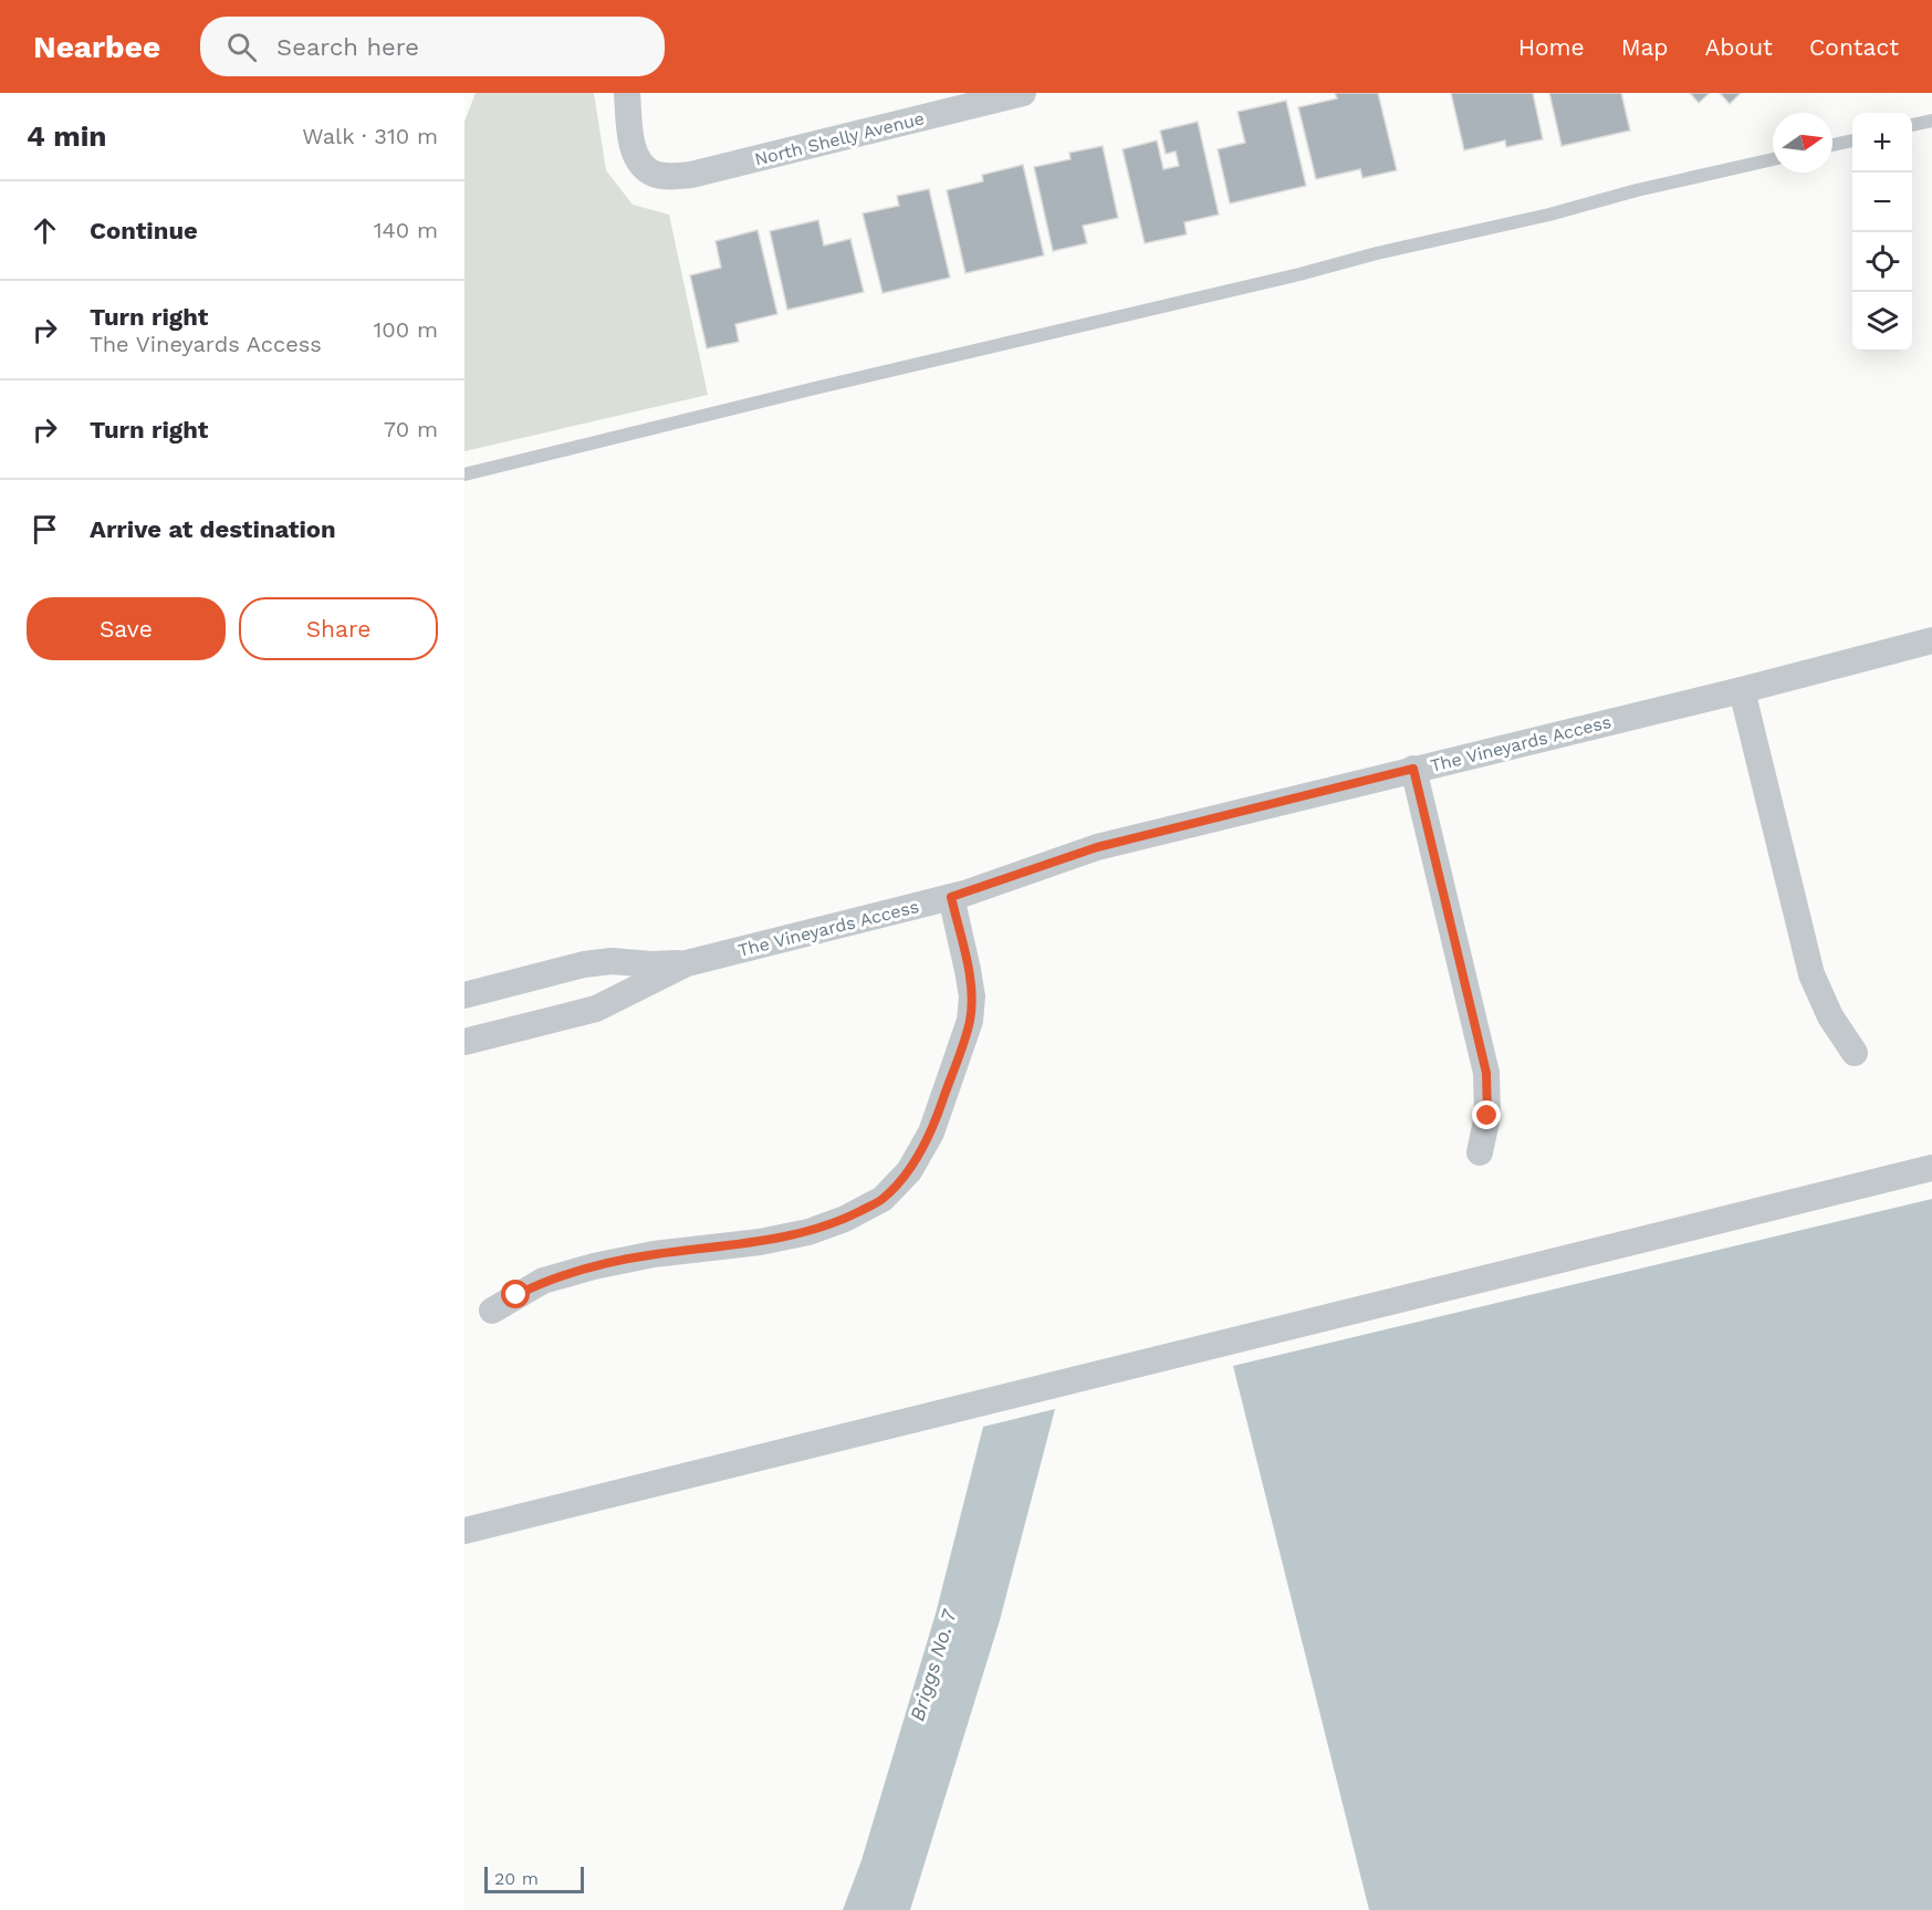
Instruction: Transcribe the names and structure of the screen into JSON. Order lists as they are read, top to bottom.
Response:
{
  "streets": {
    "street": ["North Shelly Avenue", "The Vineyards Access"]
  },
  "water": ["Briggs No. 7"],
  "scale_bar": "20 m",
  "north": "right",
  "page": {
    "header": "Nearbee",
    "search": "Search here",
    "nav": [
      "Home",
      "Map",
      "About",
      "Contact"
    ],
    "heading": ["4 min", "Walk · 310 m"],
    "map_buttons": ["+", "−"],
    "list": [
      ["Continue", "140 m"],
      ["Turn right", "The Vineyards Access", "100 m"],
      ["Turn right", "70 m"],
      "Arrive at destination"
    ],
    "buttons": ["Save", "Share"],
    "scale": "20 m"
  }
}
